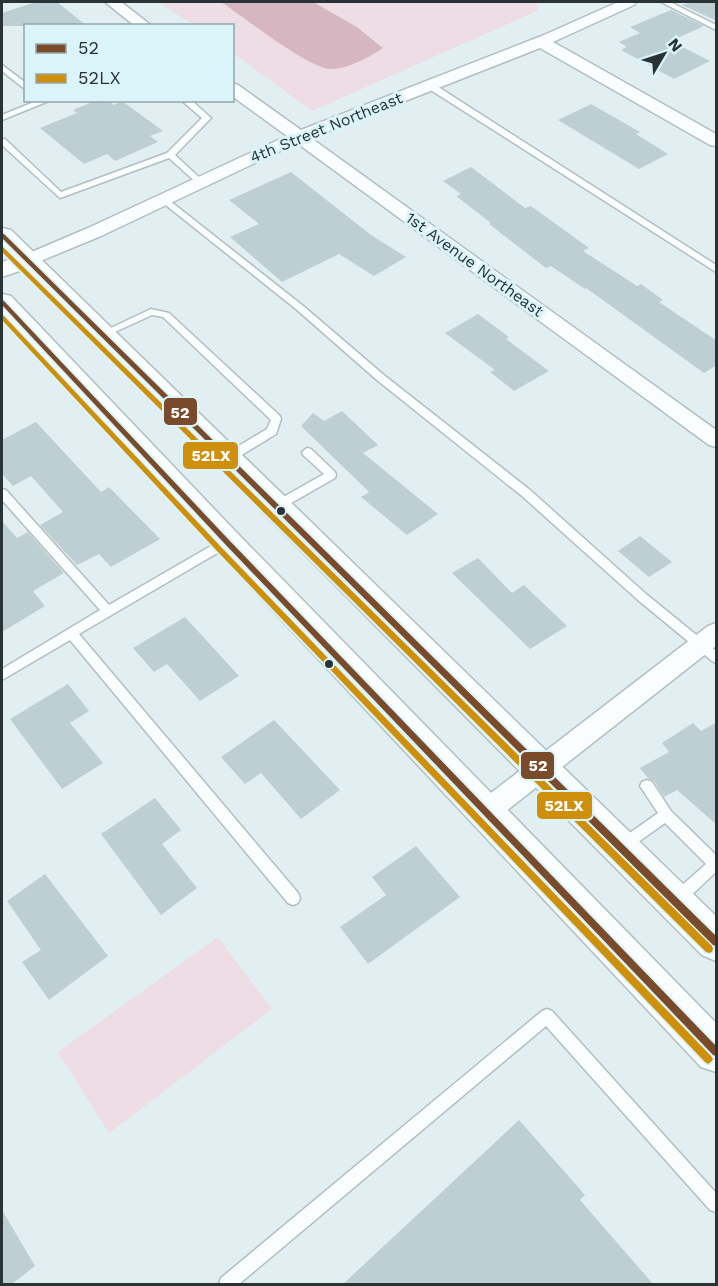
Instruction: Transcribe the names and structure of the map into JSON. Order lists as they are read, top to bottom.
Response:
{
  "streets": {
    "street": ["4th Street Northeast", "1st Avenue Northeast"]
  },
  "crossings": [
    ["4th Street Northeast", "1st Avenue Northeast"]
  ],
  "lines": ["transit line 52", "transit line 52LX"],
  "legend": ["52", "52LX"],
  "north": "top right"
}
